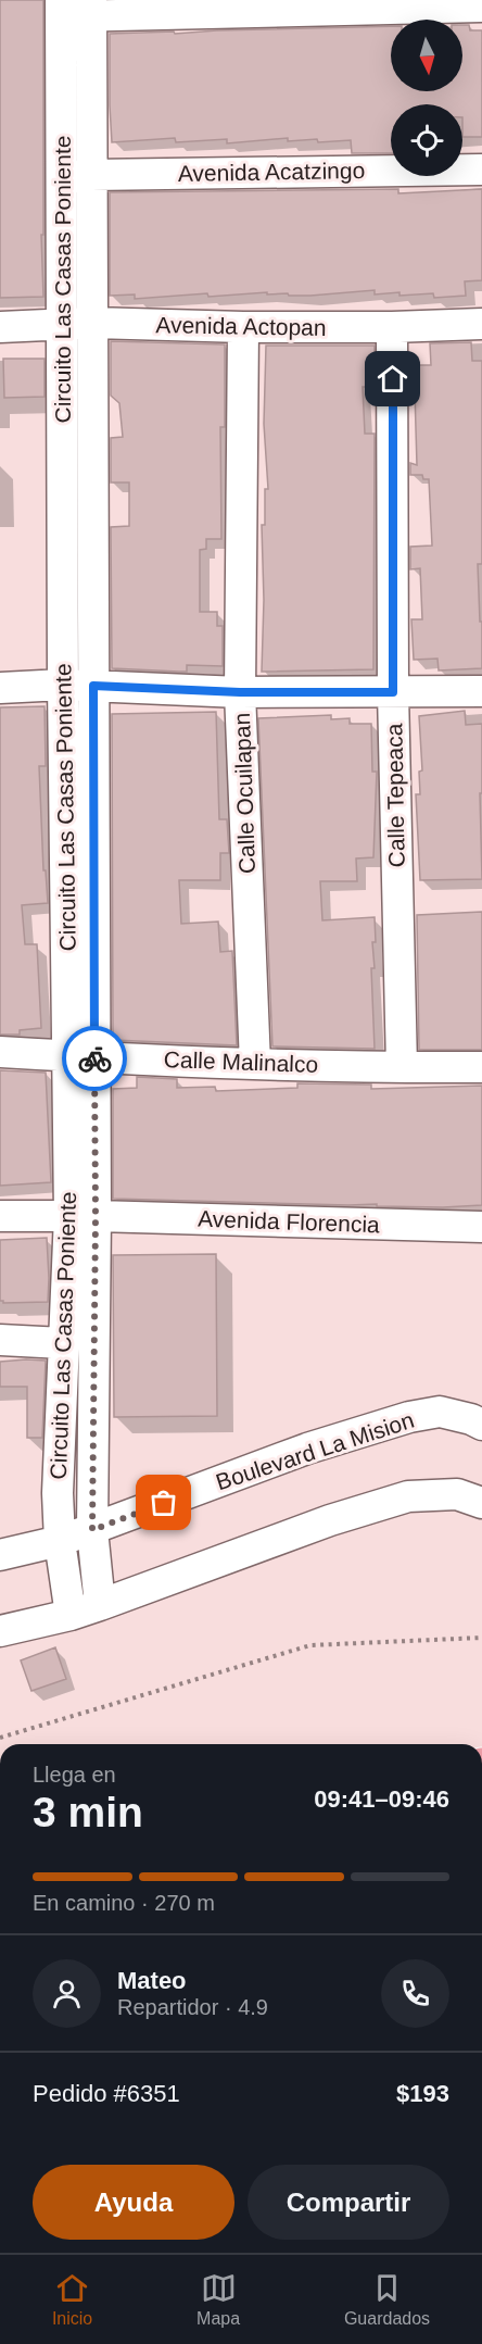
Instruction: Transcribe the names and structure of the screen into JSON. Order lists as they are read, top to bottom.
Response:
{
  "streets": {
    "street": [
      "Avenida Acatzingo",
      "Circuito Las Casas Poniente",
      "Avenida Actopan",
      "Calle Ocuilapan",
      "Calle Tepeaca",
      "Calle Malinalco",
      "Avenida Florencia",
      "Boulevard La Mision"
    ]
  },
  "crossings": [
    ["Avenida Acatzingo", "Circuito Las Casas Poniente"],
    ["Circuito Las Casas Poniente", "Avenida Actopan"],
    ["Circuito Las Casas Poniente", "Calle Malinalco"],
    ["Circuito Las Casas Poniente", "Avenida Florencia"],
    ["Circuito Las Casas Poniente", "Boulevard La Mision"],
    ["Avenida Actopan", "Calle Ocuilapan"],
    ["Avenida Actopan", "Calle Tepeaca"],
    ["Calle Ocuilapan", "Calle Malinalco"],
    ["Calle Tepeaca", "Calle Malinalco"]
  ],
  "north": "bottom",
  "page": {
    "heading": ["3 min", "Llega en", "09:41–09:46"],
    "panel": [
      "Mateo",
      "Repartidor · 4.9",
      "Pedido #6351",
      "$193"
    ],
    "bar": "En camino · 270 m",
    "buttons": ["Ayuda", "Compartir"],
    "tabs": ["Inicio", "Mapa", "Guardados"]
  }
}
